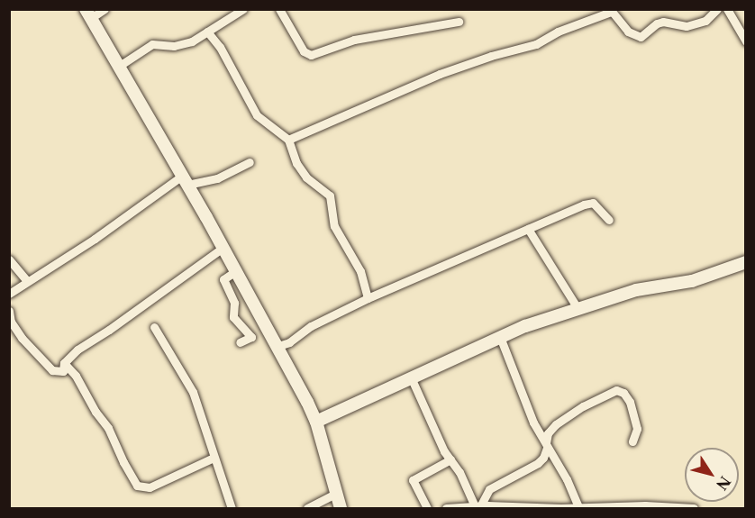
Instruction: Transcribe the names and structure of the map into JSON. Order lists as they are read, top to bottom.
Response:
{
  "north": "bottom right"
}
